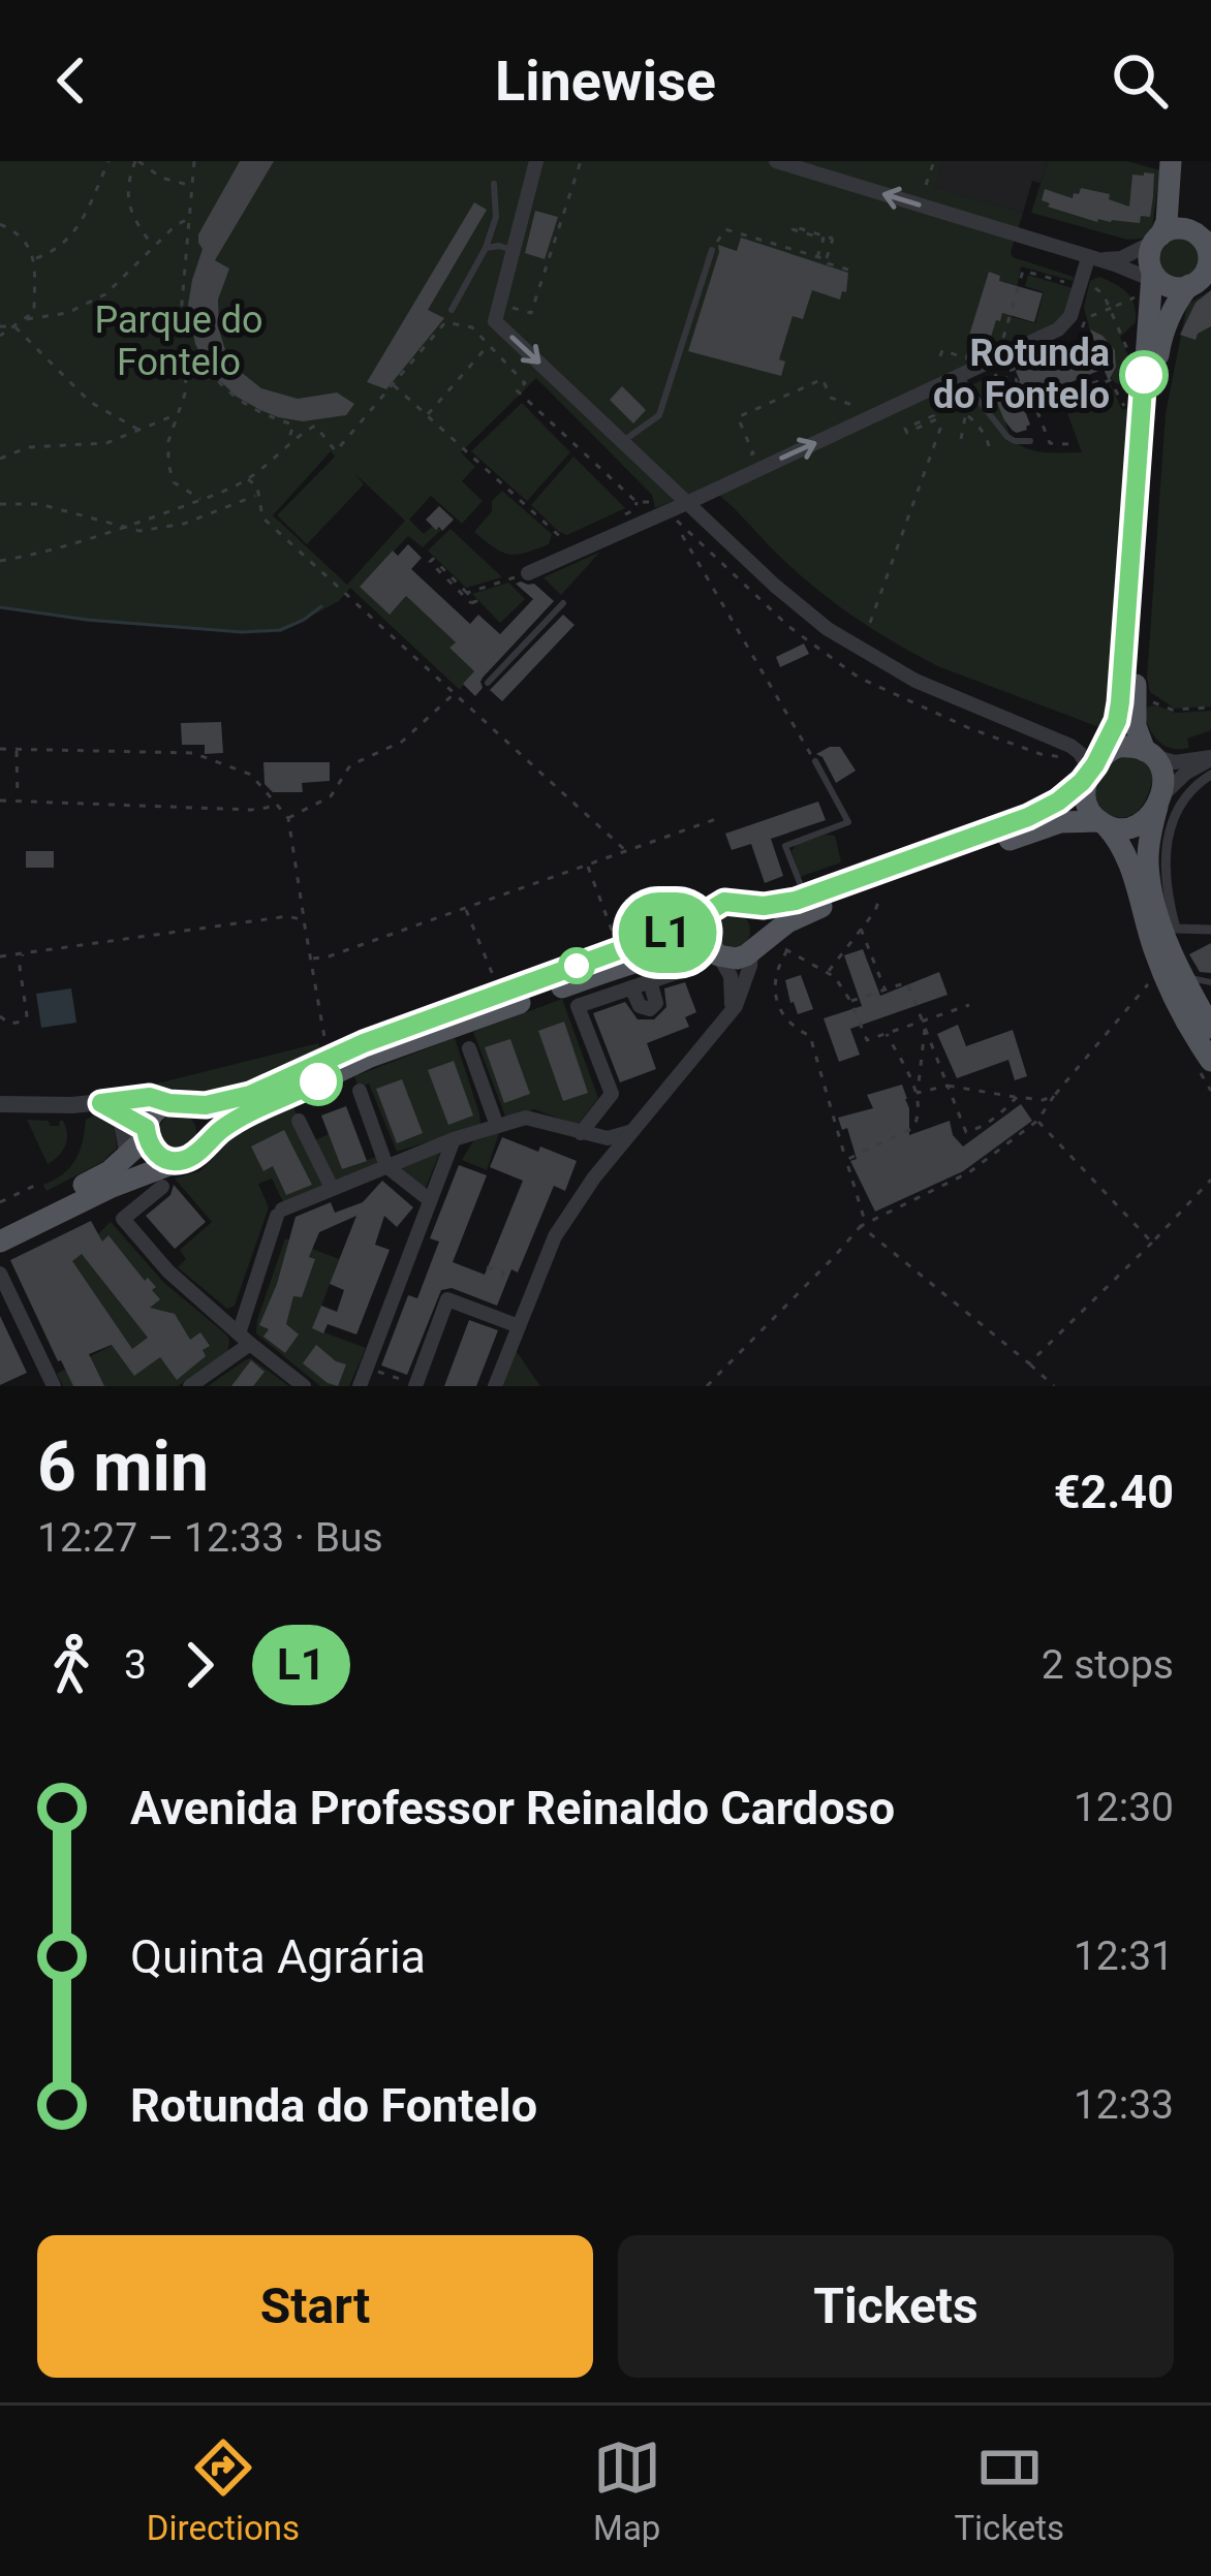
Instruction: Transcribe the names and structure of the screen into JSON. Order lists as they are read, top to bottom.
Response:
{
  "parks": ["Parque do Fontelo"],
  "places": ["Rotunda do Fontelo"],
  "lines": ["bus line L1"],
  "page": {
    "header": "Linewise",
    "on_map": "L1",
    "heading": ["6 min", "12:27 – 12:33 · Bus", "€2.40"],
    "legs": ["3", "L1", "2 stops"],
    "list": [
      {
        "name": "Avenida Professor Reinaldo Cardoso",
        "value": "12:30"
      },
      {
        "name": "Quinta Agrária",
        "value": "12:31"
      },
      {
        "name": "Rotunda do Fontelo",
        "value": "12:33"
      }
    ],
    "buttons": ["Start", "Tickets"],
    "tabs": ["Directions", "Map", "Tickets"]
  }
}
